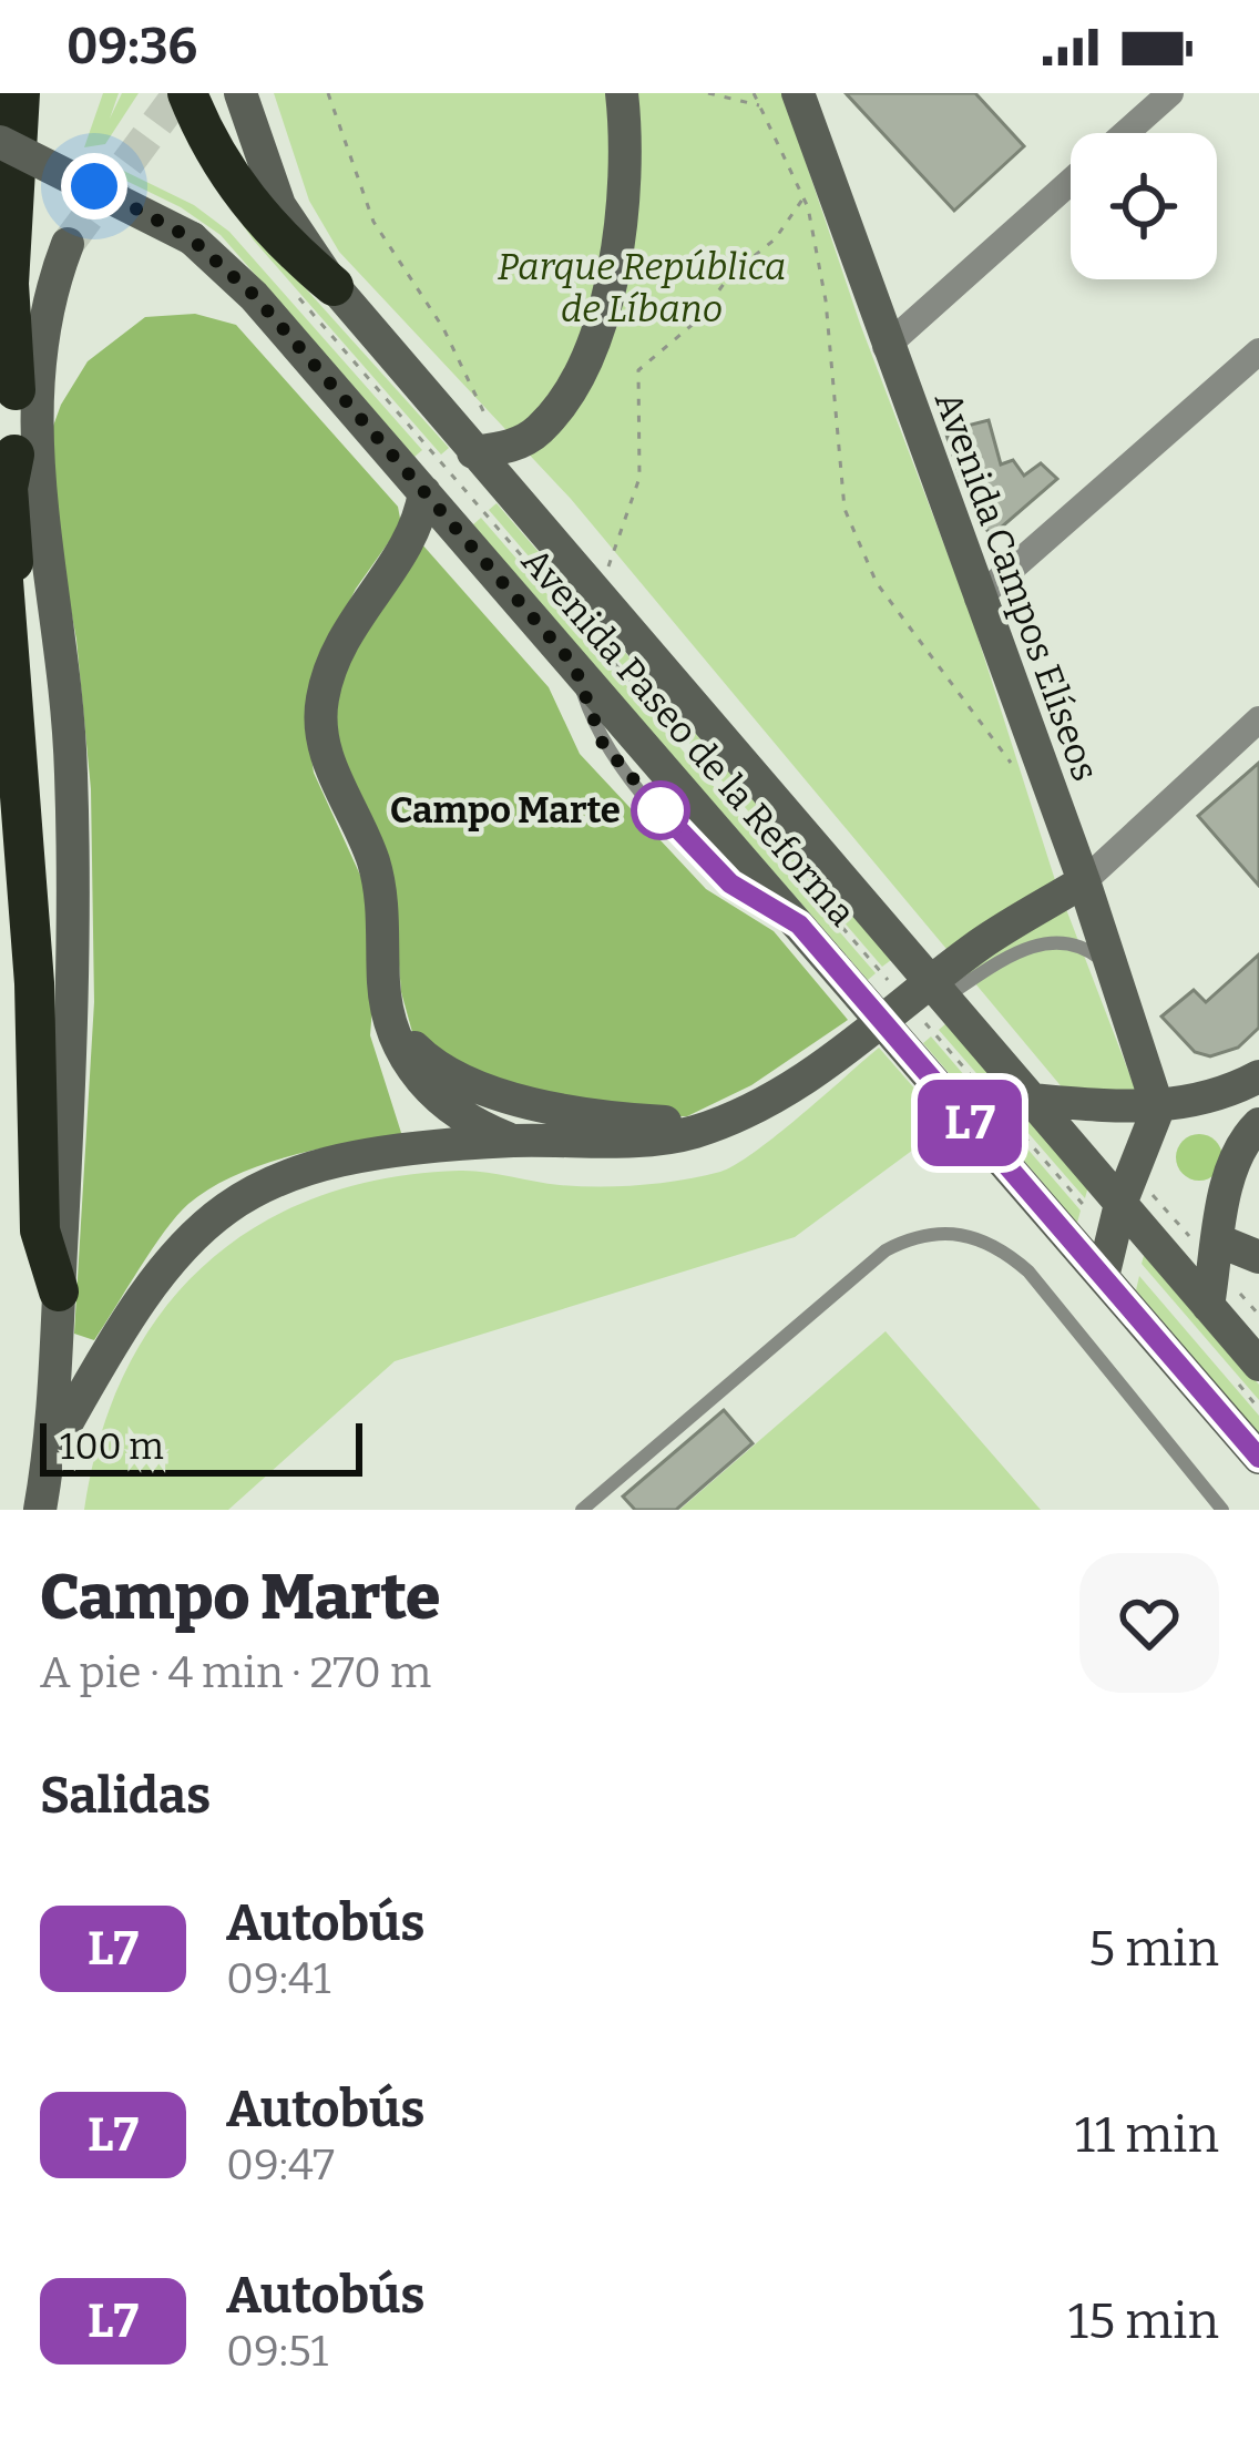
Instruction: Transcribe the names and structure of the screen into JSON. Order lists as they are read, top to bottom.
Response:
{
  "streets": {
    "main road": ["Avenida Campos Elíseos", "Avenida Paseo de la Reforma"]
  },
  "parks": ["Parque República de Líbano"],
  "places": ["Campo Marte"],
  "lines": ["bus line L7"],
  "scale_bar": "100 m",
  "page": {
    "status": "09:36",
    "on_map": "L7",
    "scale": "100 m",
    "heading": [
      ["Campo Marte", "A pie · 4 min · 270 m"],
      "Salidas"
    ],
    "list": [
      {
        "mark": "L7",
        "name": "Autobús",
        "note": "09:41",
        "value": "5 min"
      },
      {
        "mark": "L7",
        "name": "Autobús",
        "note": "09:47",
        "value": "11 min"
      },
      {
        "mark": "L7",
        "name": "Autobús",
        "note": "09:51",
        "value": "15 min"
      }
    ]
  }
}
